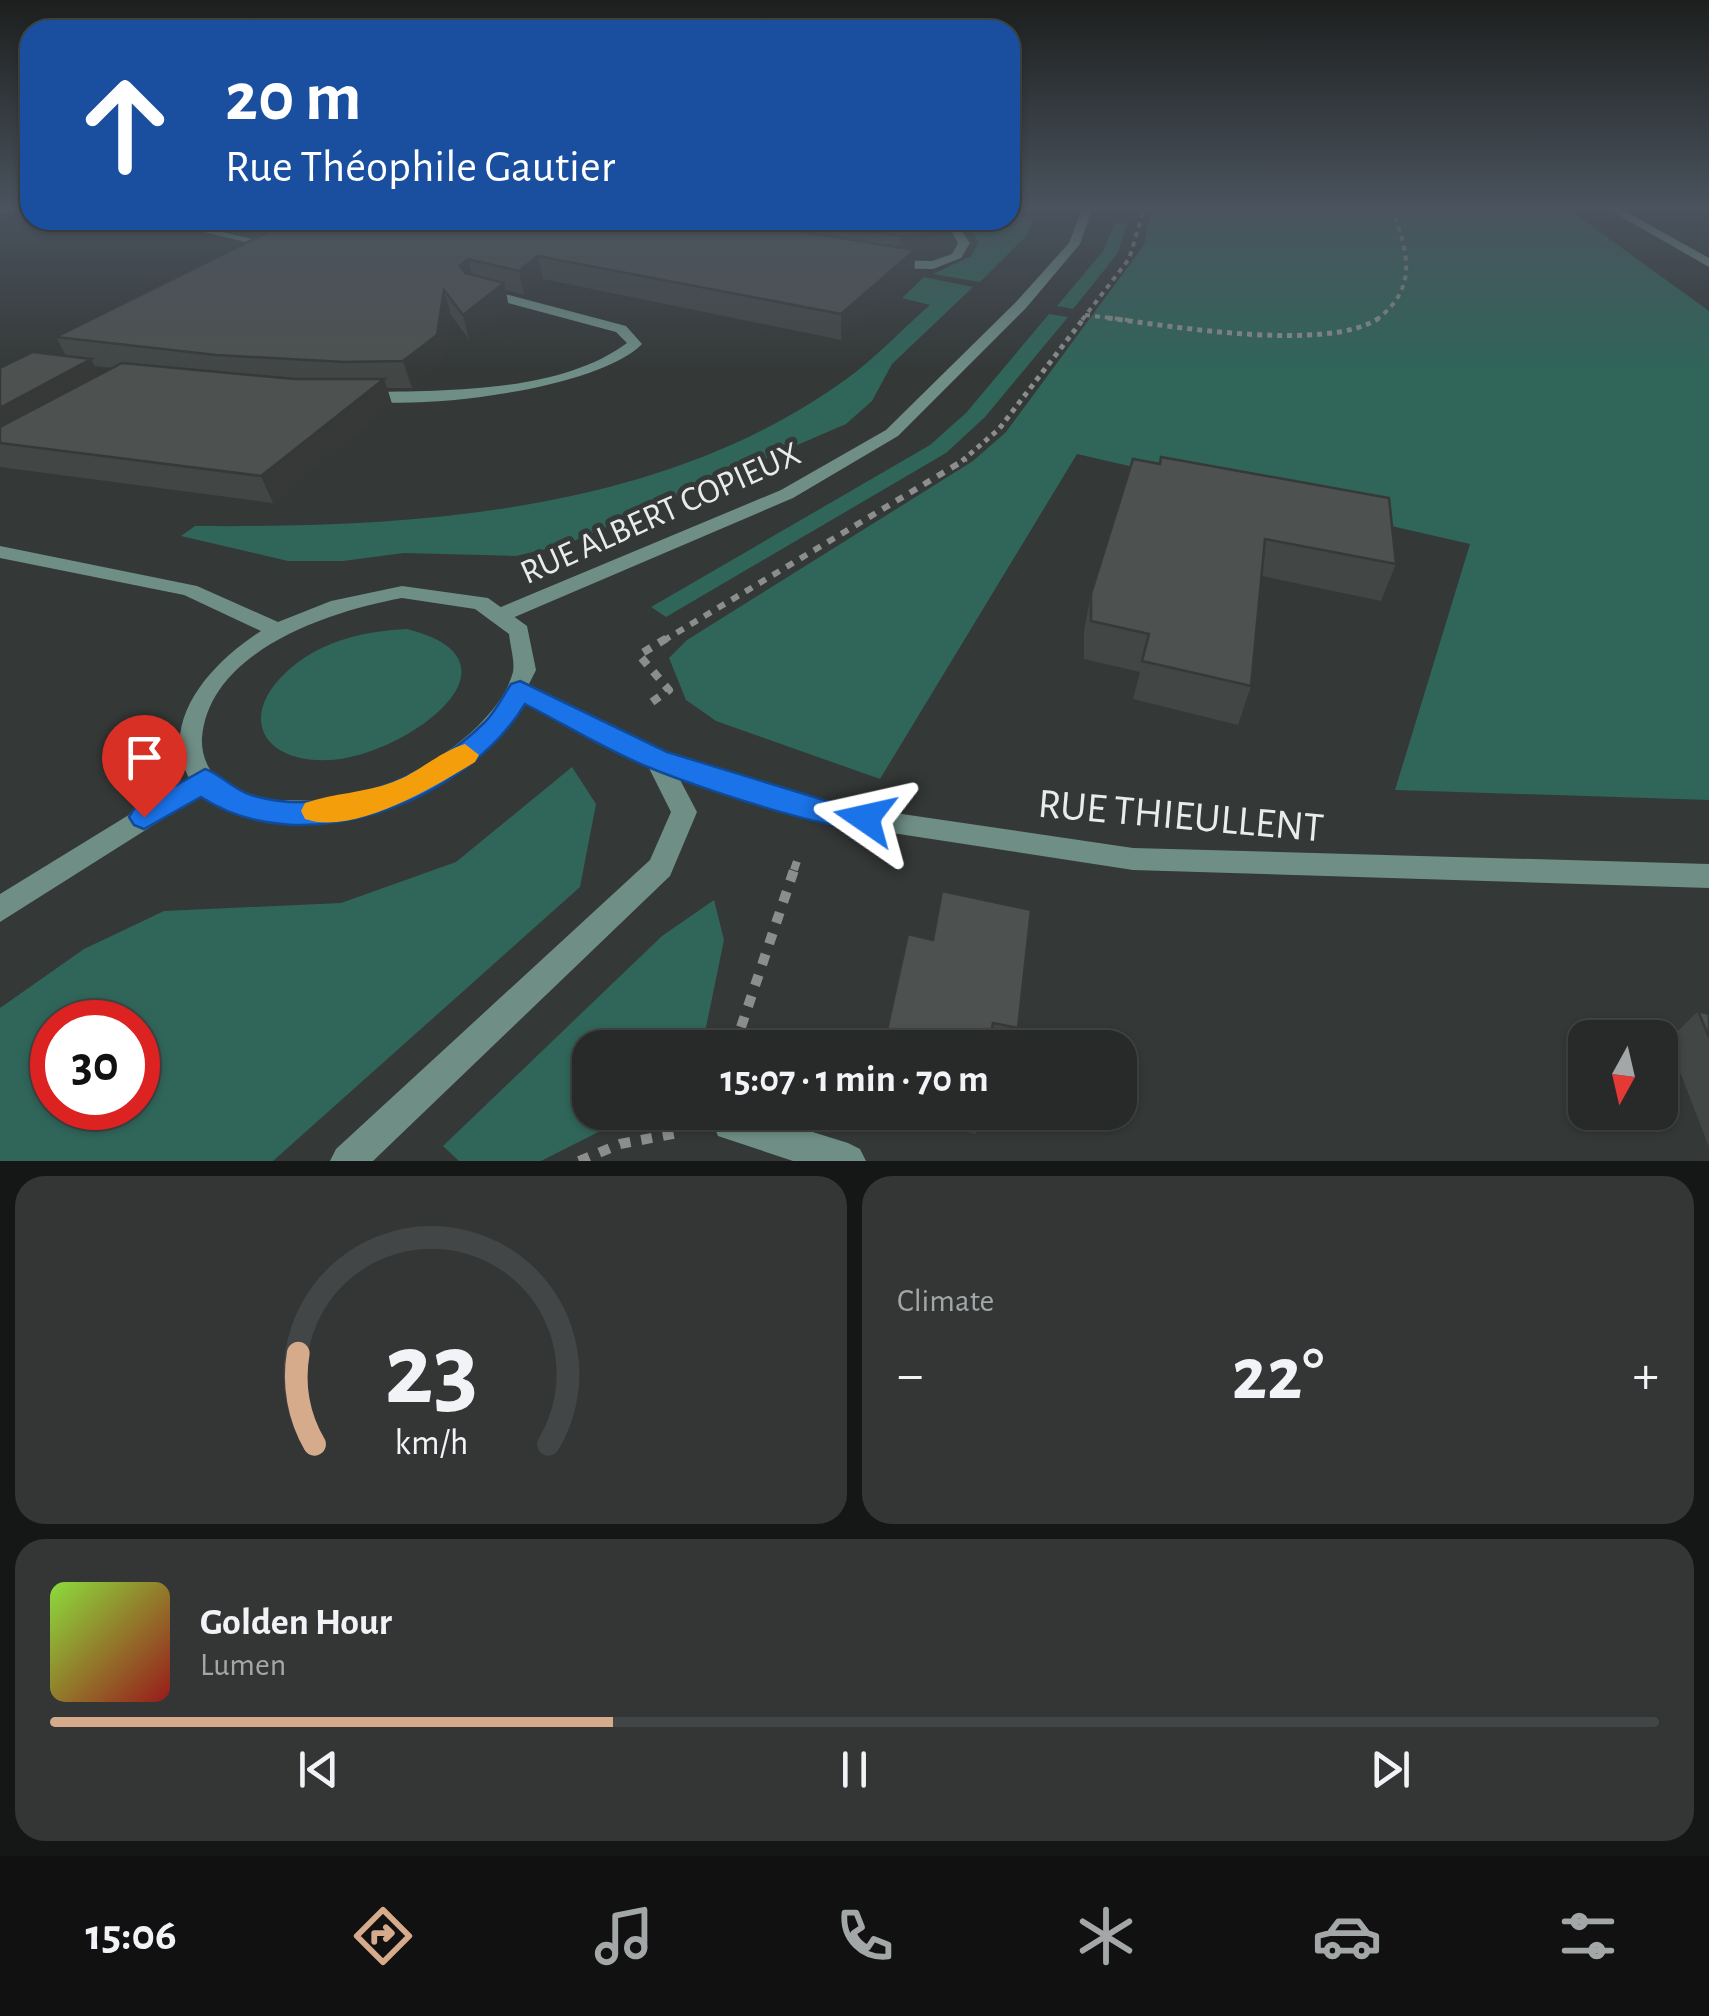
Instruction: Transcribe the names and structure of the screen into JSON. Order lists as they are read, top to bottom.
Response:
{
  "streets": {
    "street": ["RUE ALBERT COPIEUX", "RUE THIEULLENT"]
  },
  "crossings": [
    ["RUE ALBERT COPIEUX", "RUE THIEULLENT"]
  ],
  "north": "bottom",
  "page": {
    "turn": ["20 m", "Rue Théophile Gautier"],
    "limit": "30",
    "trip": "15:07 · 1 min · 70 m",
    "tile": "Climate",
    "heat": ["−", "22°", "+"],
    "song": ["Golden Hour", "Lumen"],
    "tabs": "15:06",
    "gauge": ["23", "km/h"]
  }
}
